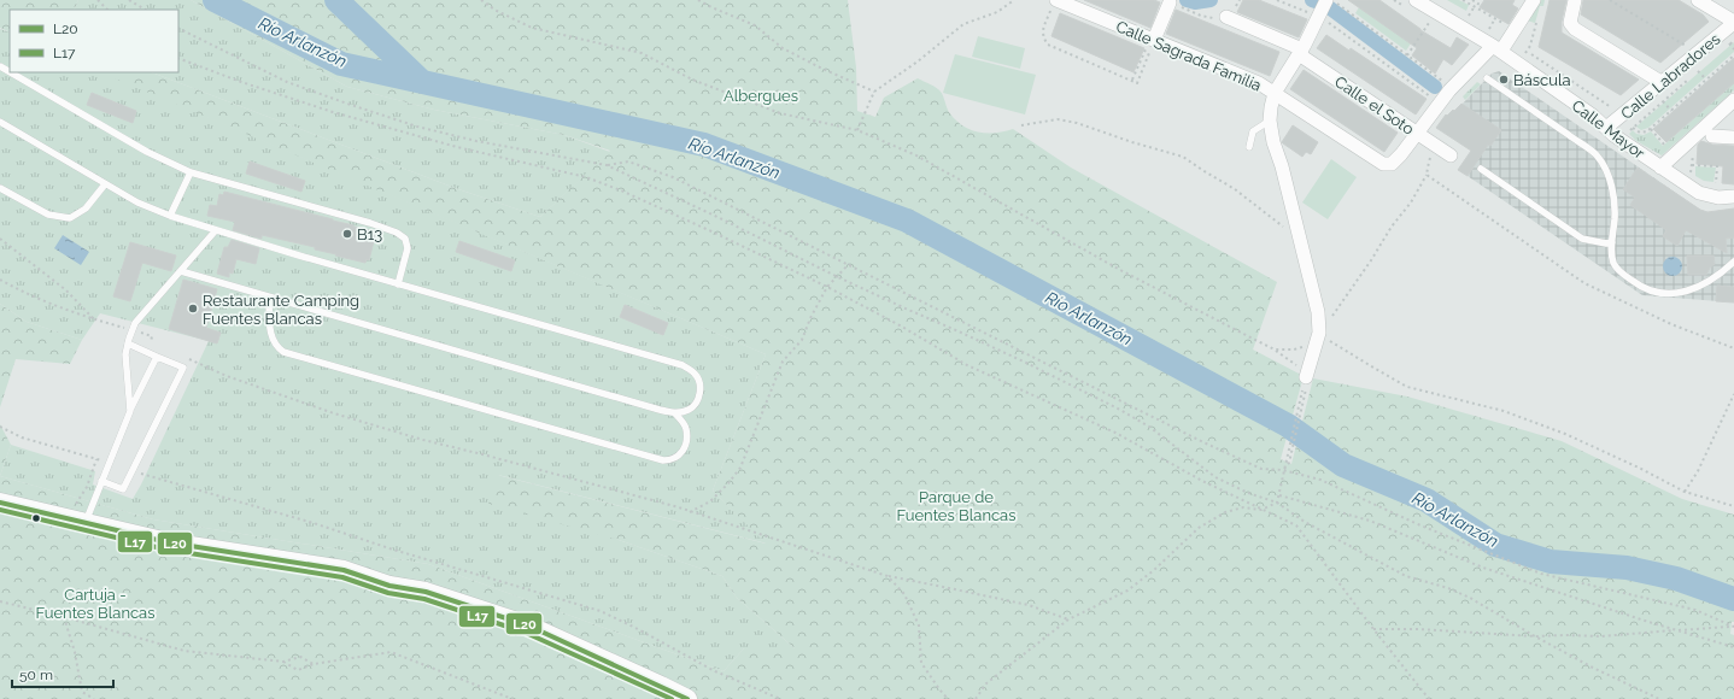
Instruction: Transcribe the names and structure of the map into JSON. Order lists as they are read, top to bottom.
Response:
{
  "streets": {
    "street": [
      "Calle Sagrada Familia",
      "Calle Labradores",
      "Calle el Soto",
      "Calle Mayor"
    ]
  },
  "crossings": [
    ["Calle Sagrada Familia", "Calle el Soto"],
    ["Calle Labradores", "Calle Mayor"]
  ],
  "water": ["Río Arlanzón"],
  "parks": ["Albergues", "Parque de Fuentes Blancas", "Cartuja - Fuentes Blancas"],
  "places": ["Báscula", "B13", "Restaurante Camping Fuentes Blancas"],
  "lines": ["transit line L20", "transit line L17"],
  "legend": ["L20", "L17"],
  "scale_bar": "50 m"
}
